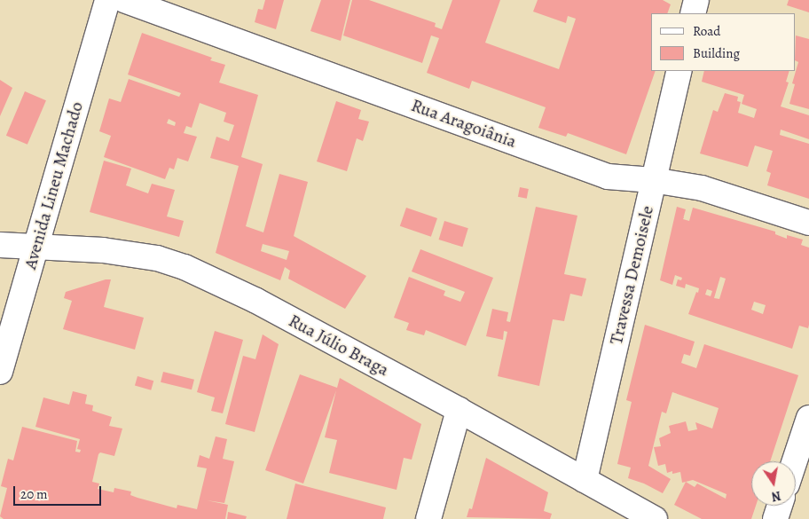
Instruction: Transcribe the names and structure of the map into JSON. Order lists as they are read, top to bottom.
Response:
{
  "streets": {
    "street": [
      "Rua Aragoiânia",
      "Avenida Lineu Machado",
      "Travessa Demoisele",
      "Rua Júlio Braga"
    ]
  },
  "crossings": [
    ["Rua Aragoiânia", "Travessa Demoisele"],
    ["Avenida Lineu Machado", "Rua Júlio Braga"],
    ["Travessa Demoisele", "Rua Júlio Braga"]
  ],
  "legend": ["Road", "Building"],
  "scale_bar": "20 m",
  "north": "bottom"
}
